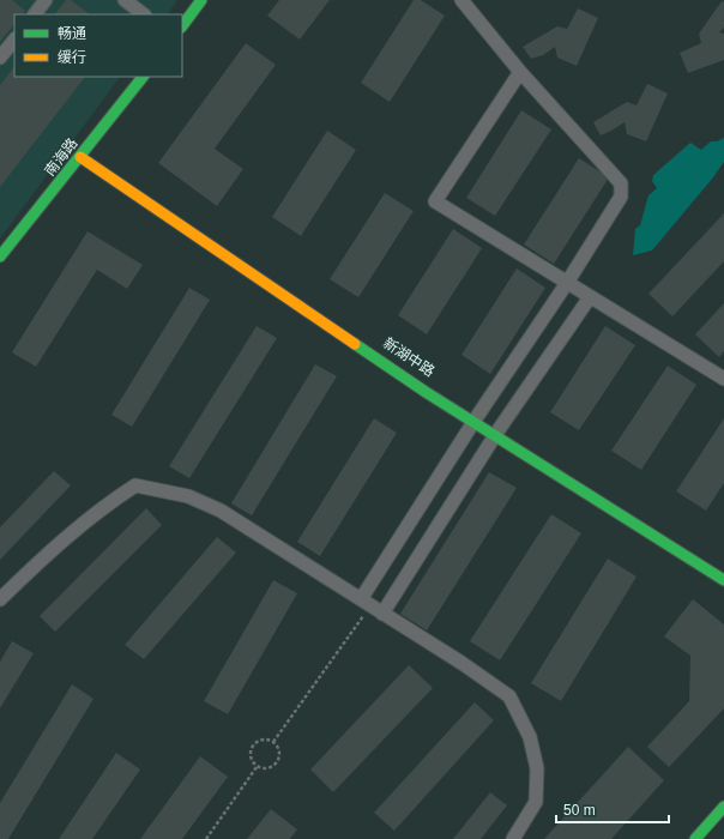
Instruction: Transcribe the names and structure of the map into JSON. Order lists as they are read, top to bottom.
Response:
{
  "streets": {
    "street": ["南海路", "新湖中路"]
  },
  "crossings": [
    ["南海路", "新湖中路"]
  ],
  "legend": ["畅通", "缓行"],
  "scale_bar": "50 m"
}
